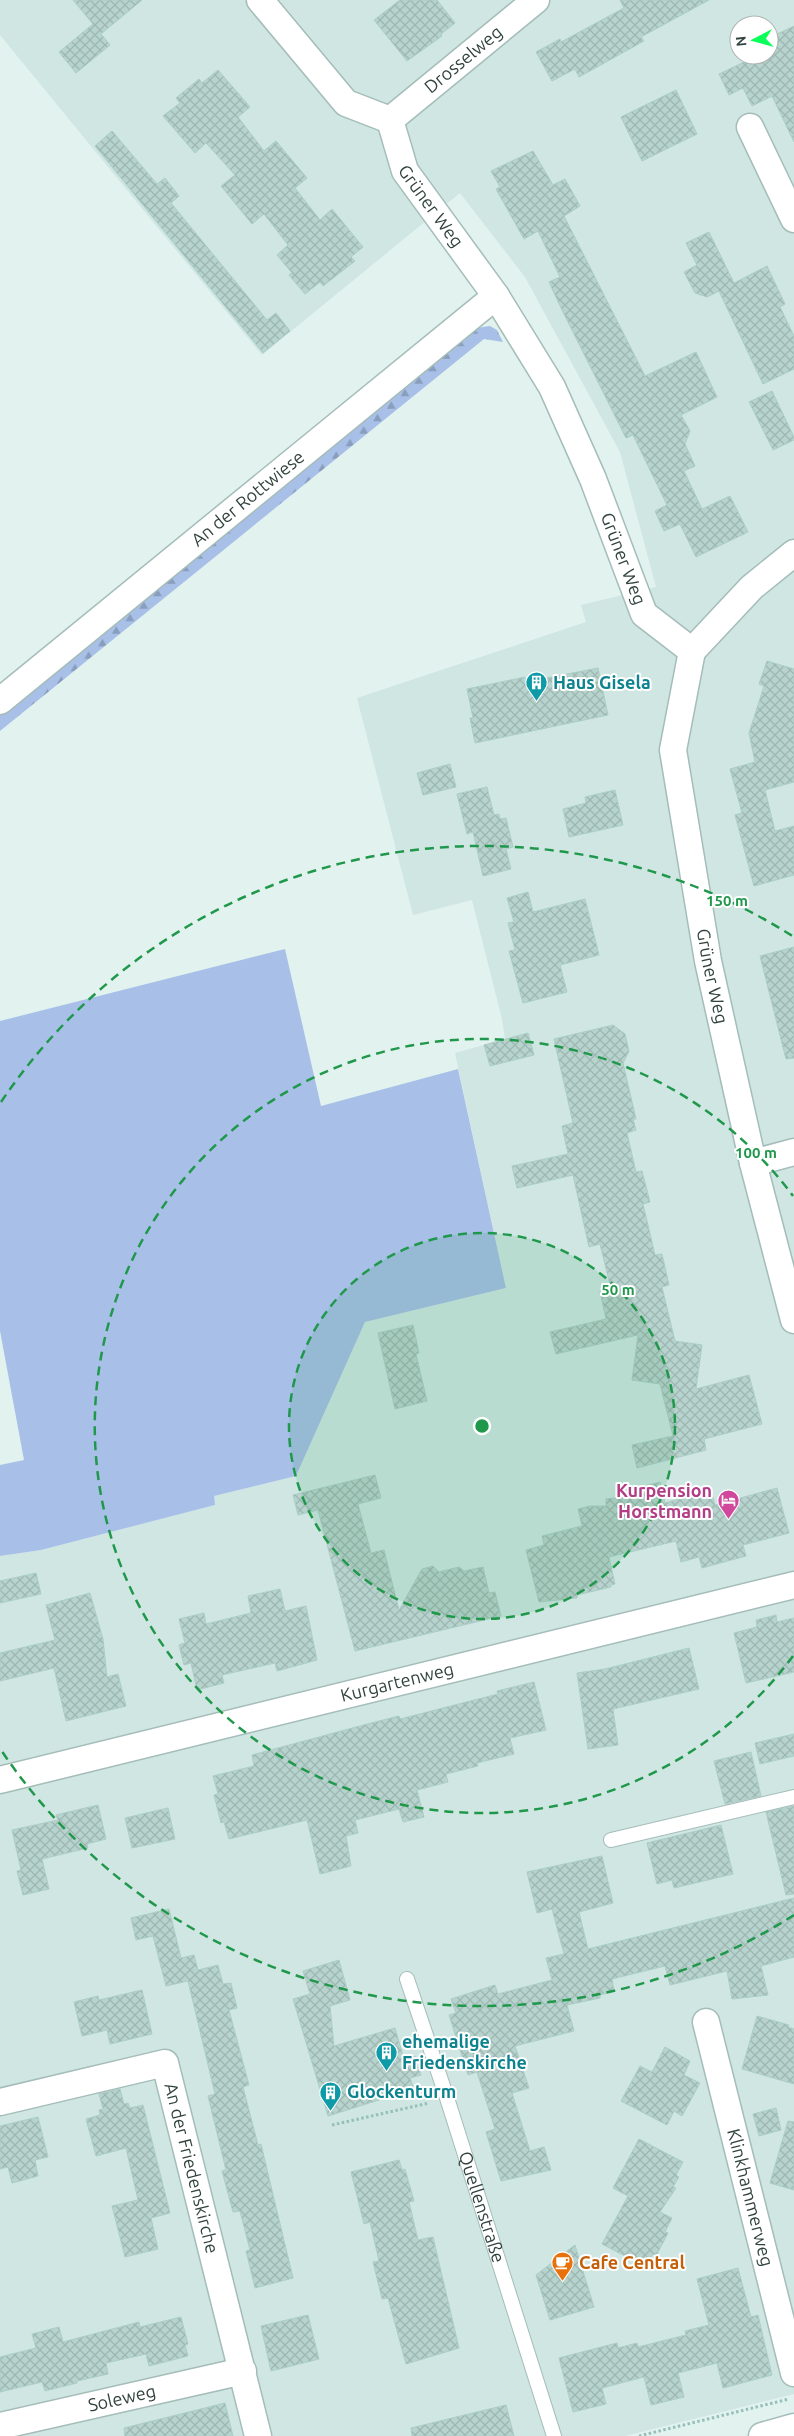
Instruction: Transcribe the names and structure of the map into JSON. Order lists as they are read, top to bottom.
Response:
{
  "streets": {
    "street": [
      "Drosselweg",
      "Grüner Weg",
      "An der Rottwiese",
      "Kurgartenweg",
      "An der Friedenskirche",
      "Klinkhammerweg",
      "Soleweg"
    ],
    "lane": ["Quellenstraße"]
  },
  "crossings": [
    ["Drosselweg", "Grüner Weg"],
    ["Grüner Weg", "An der Rottwiese"],
    ["An der Friedenskirche", "Soleweg"]
  ],
  "places": {
    "building": ["Haus Gisela", "ehemalige Friedenskirche", "Glockenturm"],
    "hotel": ["Kurpension Horstmann"],
    "cafe": ["Cafe Central"]
  },
  "north": "left",
  "rings": ["150 m", "100 m", "50 m"]
}
